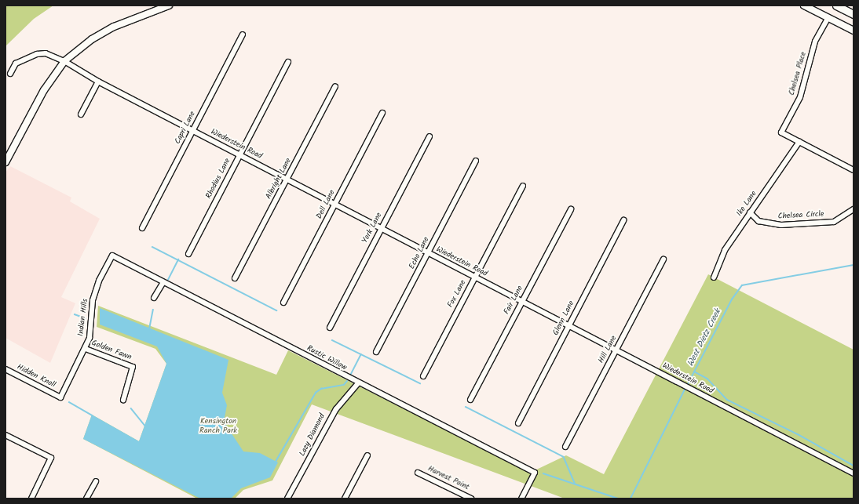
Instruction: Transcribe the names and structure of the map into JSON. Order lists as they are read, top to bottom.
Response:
{
  "streets": {
    "street": [
      "Chelsea Place",
      "Capri Lane",
      "Wiederstein Road",
      "Rhodius Lane",
      "Albright Lane",
      "Ike Lane",
      "Dell Lane",
      "Chelsea Circle",
      "York Lane",
      "Echo Lane",
      "Fox Lane",
      "Fair Lane",
      "Indian Hills",
      "Glenn Lane",
      "Hill Lane",
      "Golden Fawn",
      "Rustic Willow",
      "Hidden Knoll",
      "Lazy Diamond",
      "Harvest Point"
    ]
  },
  "crossings": [
    ["Chelsea Place", "Ike Lane"],
    ["Capri Lane", "Wiederstein Road"],
    ["Wiederstein Road", "Rhodius Lane"],
    ["Wiederstein Road", "Albright Lane"],
    ["Wiederstein Road", "Dell Lane"],
    ["Wiederstein Road", "York Lane"],
    ["Wiederstein Road", "Echo Lane"],
    ["Wiederstein Road", "Fox Lane"],
    ["Wiederstein Road", "Fair Lane"],
    ["Wiederstein Road", "Glenn Lane"],
    ["Wiederstein Road", "Hill Lane"],
    ["Ike Lane", "Chelsea Circle"],
    ["Indian Hills", "Golden Fawn"],
    ["Indian Hills", "Rustic Willow"],
    ["Indian Hills", "Hidden Knoll"],
    ["Rustic Willow", "Lazy Diamond"]
  ],
  "water": ["West Dietz Creek"],
  "parks": ["Kensington Ranch Park"]
}
